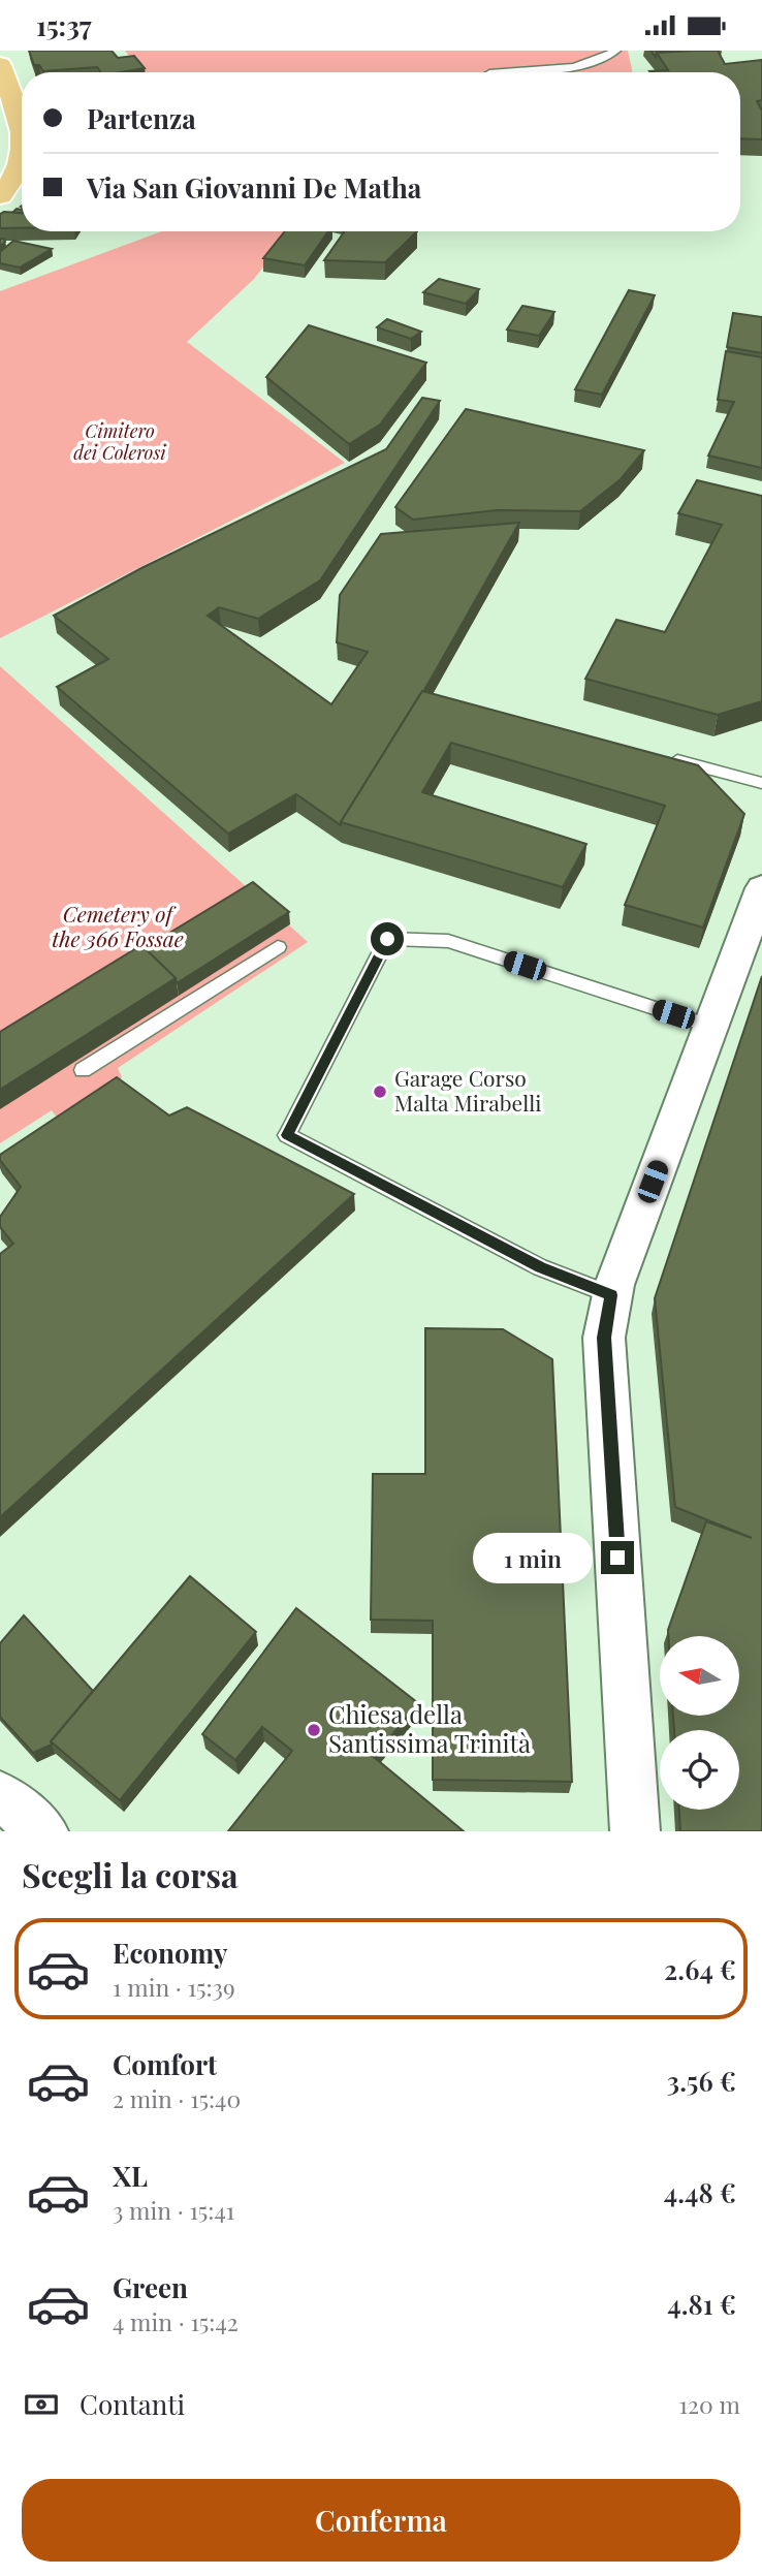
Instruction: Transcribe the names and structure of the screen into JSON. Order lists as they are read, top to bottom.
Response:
{
  "parks": ["Cimitero dei Colerosi", "Cemetery of the 366 Fossae"],
  "places": ["Garage Corso Malta Mirabelli", "Chiesa della Santissima Trinità"],
  "north": "left",
  "page": {
    "status": "15:37",
    "banner": ["Partenza", "Via San Giovanni De Matha"],
    "bubble": "1 min",
    "heading": "Scegli la corsa",
    "list": [
      {
        "name": "Economy",
        "note": "1 min · 15:39",
        "value": "2.64 €"
      },
      {
        "name": "Comfort",
        "note": "2 min · 15:40",
        "value": "3.56 €"
      },
      {
        "name": "XL",
        "note": "3 min · 15:41",
        "value": "4.48 €"
      },
      {
        "name": "Green",
        "note": "4 min · 15:42",
        "value": "4.81 €"
      }
    ],
    "pay": ["Contanti", "120 m"],
    "buttons": "Conferma"
  }
}
